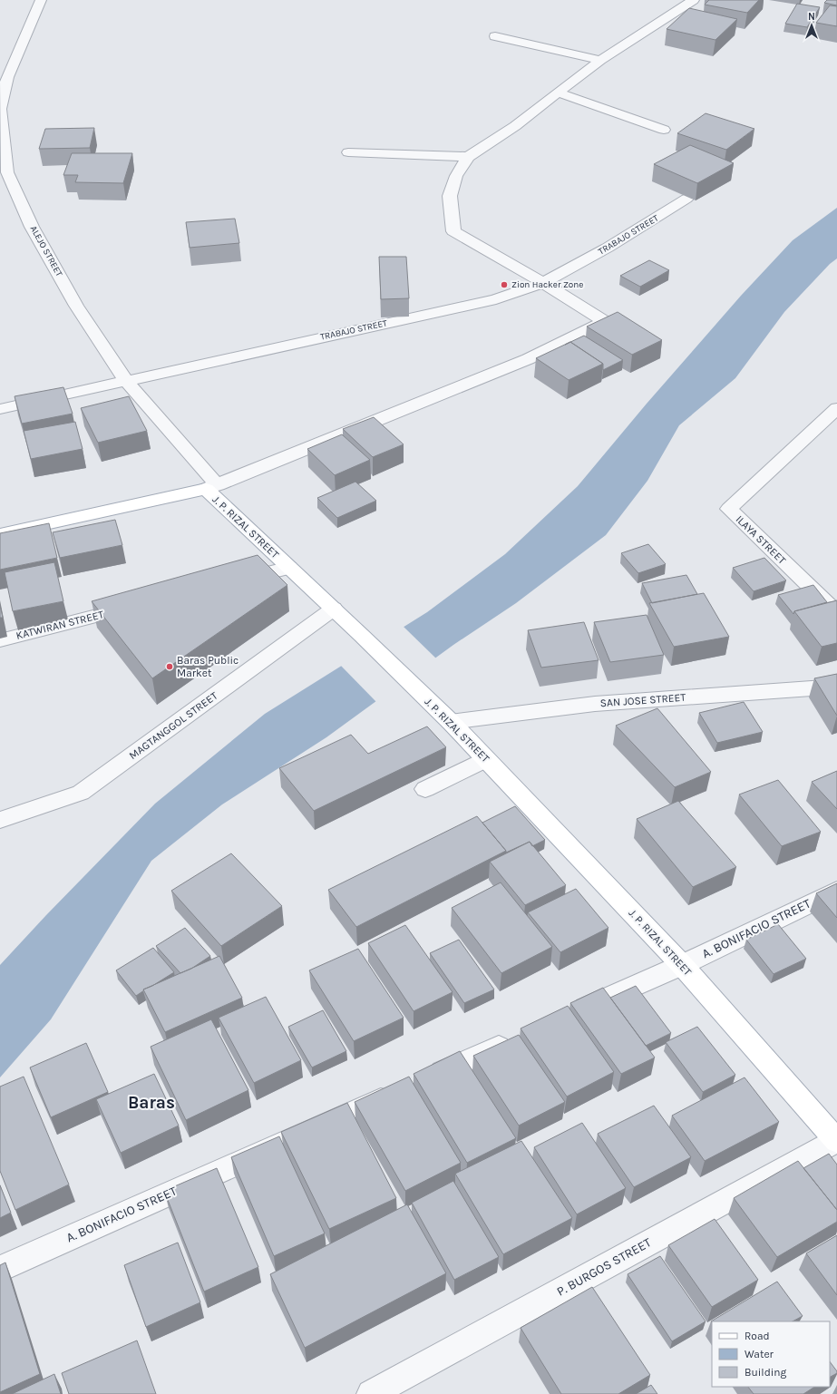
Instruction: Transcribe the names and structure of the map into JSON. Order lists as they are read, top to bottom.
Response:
{
  "streets": {
    "main road": ["J. P. RIZAL STREET"],
    "street": [
      "TRABAJO STREET",
      "ALEJO STREET",
      "ILAYA STREET",
      "KATWIRAN STREET",
      "SAN JOSE STREET",
      "MAGTANGGOL STREET",
      "A. BONIFACIO STREET",
      "P. BURGOS STREET"
    ]
  },
  "crossings": [
    ["TRABAJO STREET", "ALEJO STREET"],
    ["ALEJO STREET", "J. P. RIZAL STREET"],
    ["J. P. RIZAL STREET", "SAN JOSE STREET"],
    ["J. P. RIZAL STREET", "MAGTANGGOL STREET"],
    ["J. P. RIZAL STREET", "A. BONIFACIO STREET"],
    ["J. P. RIZAL STREET", "P. BURGOS STREET"]
  ],
  "districts": ["Baras"],
  "places": ["Zion Hacker Zone", "Baras Public Market"],
  "legend": ["Road", "Water", "Building"],
  "north": "top"
}
